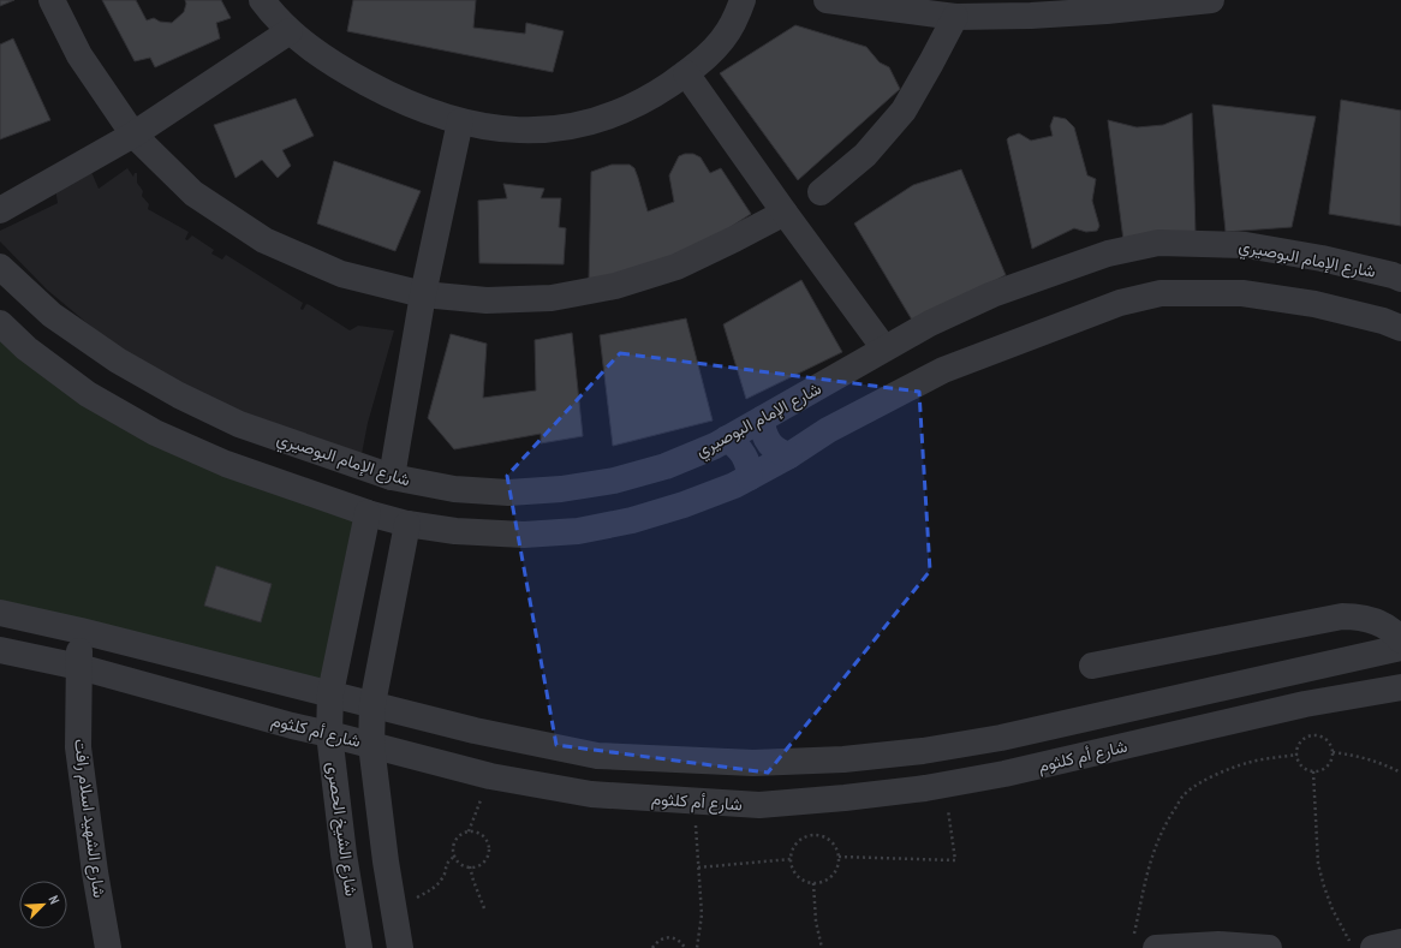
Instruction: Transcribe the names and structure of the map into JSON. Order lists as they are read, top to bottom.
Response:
{
  "streets": {
    "street": [
      "شارع الإمام البوصيري",
      "شارع أم كلثوم",
      "شارع الشهيد اسلام رافت",
      "شارع الشيخ الحصرى"
    ]
  },
  "crossings": [
    ["شارع أم كلثوم", "شارع الشهيد اسلام رافت"],
    ["شارع أم كلثوم", "شارع الشيخ الحصرى"]
  ],
  "north": "top right"
}
